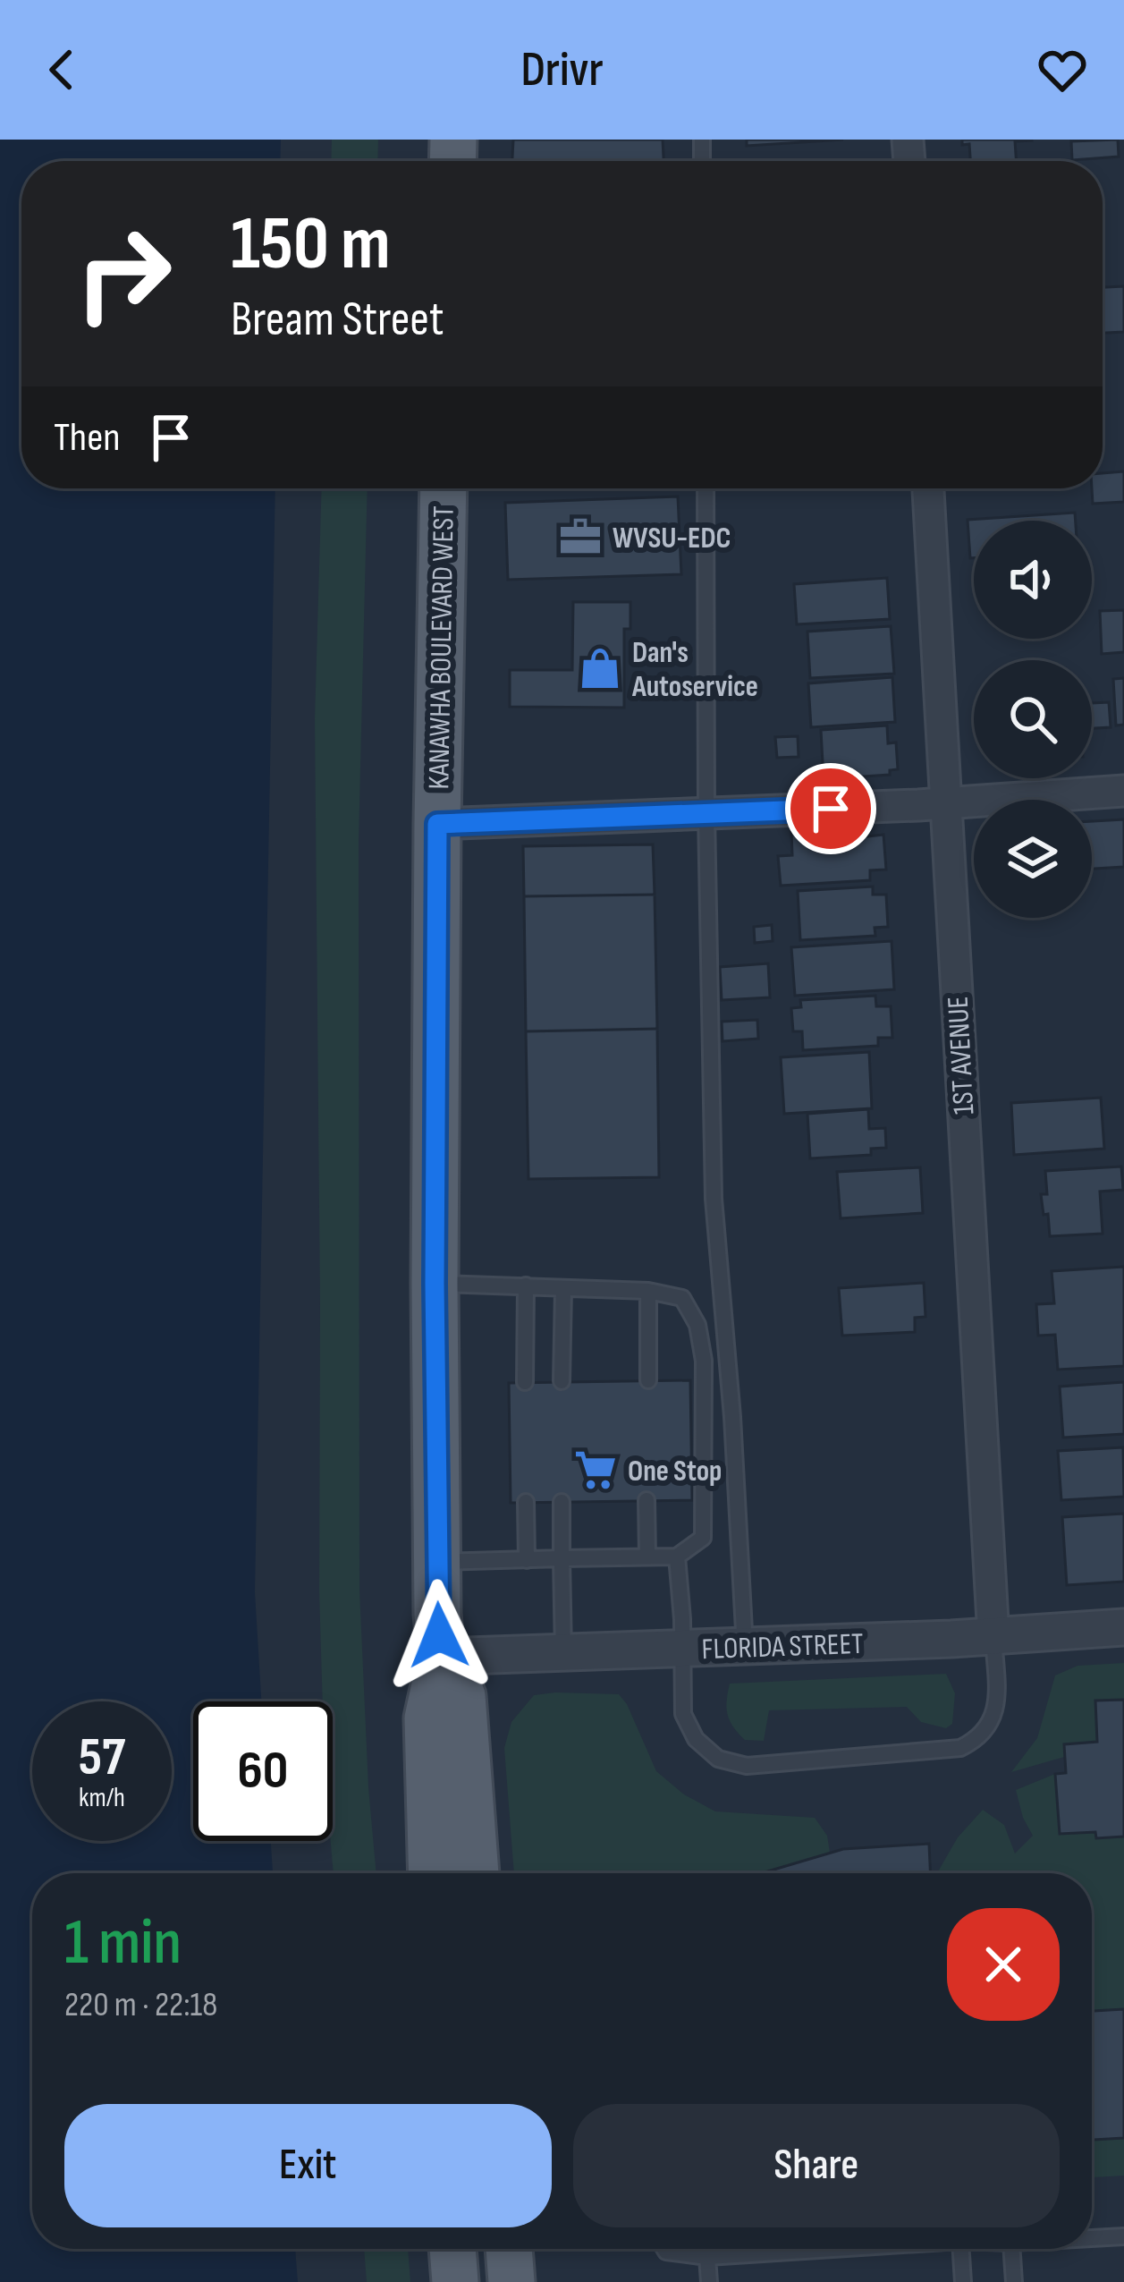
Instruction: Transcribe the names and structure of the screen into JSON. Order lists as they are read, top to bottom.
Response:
{
  "streets": {
    "main road": ["KANAWHA BOULEVARD WEST"],
    "street": ["1ST AVENUE", "FLORIDA STREET"]
  },
  "crossings": [
    ["KANAWHA BOULEVARD WEST", "FLORIDA STREET"],
    ["1ST AVENUE", "FLORIDA STREET"]
  ],
  "places": {
    "office": ["WVSU-EDC"],
    "shop": ["Dan's Autoservice"],
    "supermarket": ["One Stop"]
  },
  "page": {
    "header": "Drivr",
    "turn": ["150 m", "Bream Street"],
    "then": "Then",
    "speed": "57 km/h",
    "limit": "60",
    "heading": ["1 min", "220 m · 22:18"],
    "buttons": ["Exit", "Share"]
  }
}
